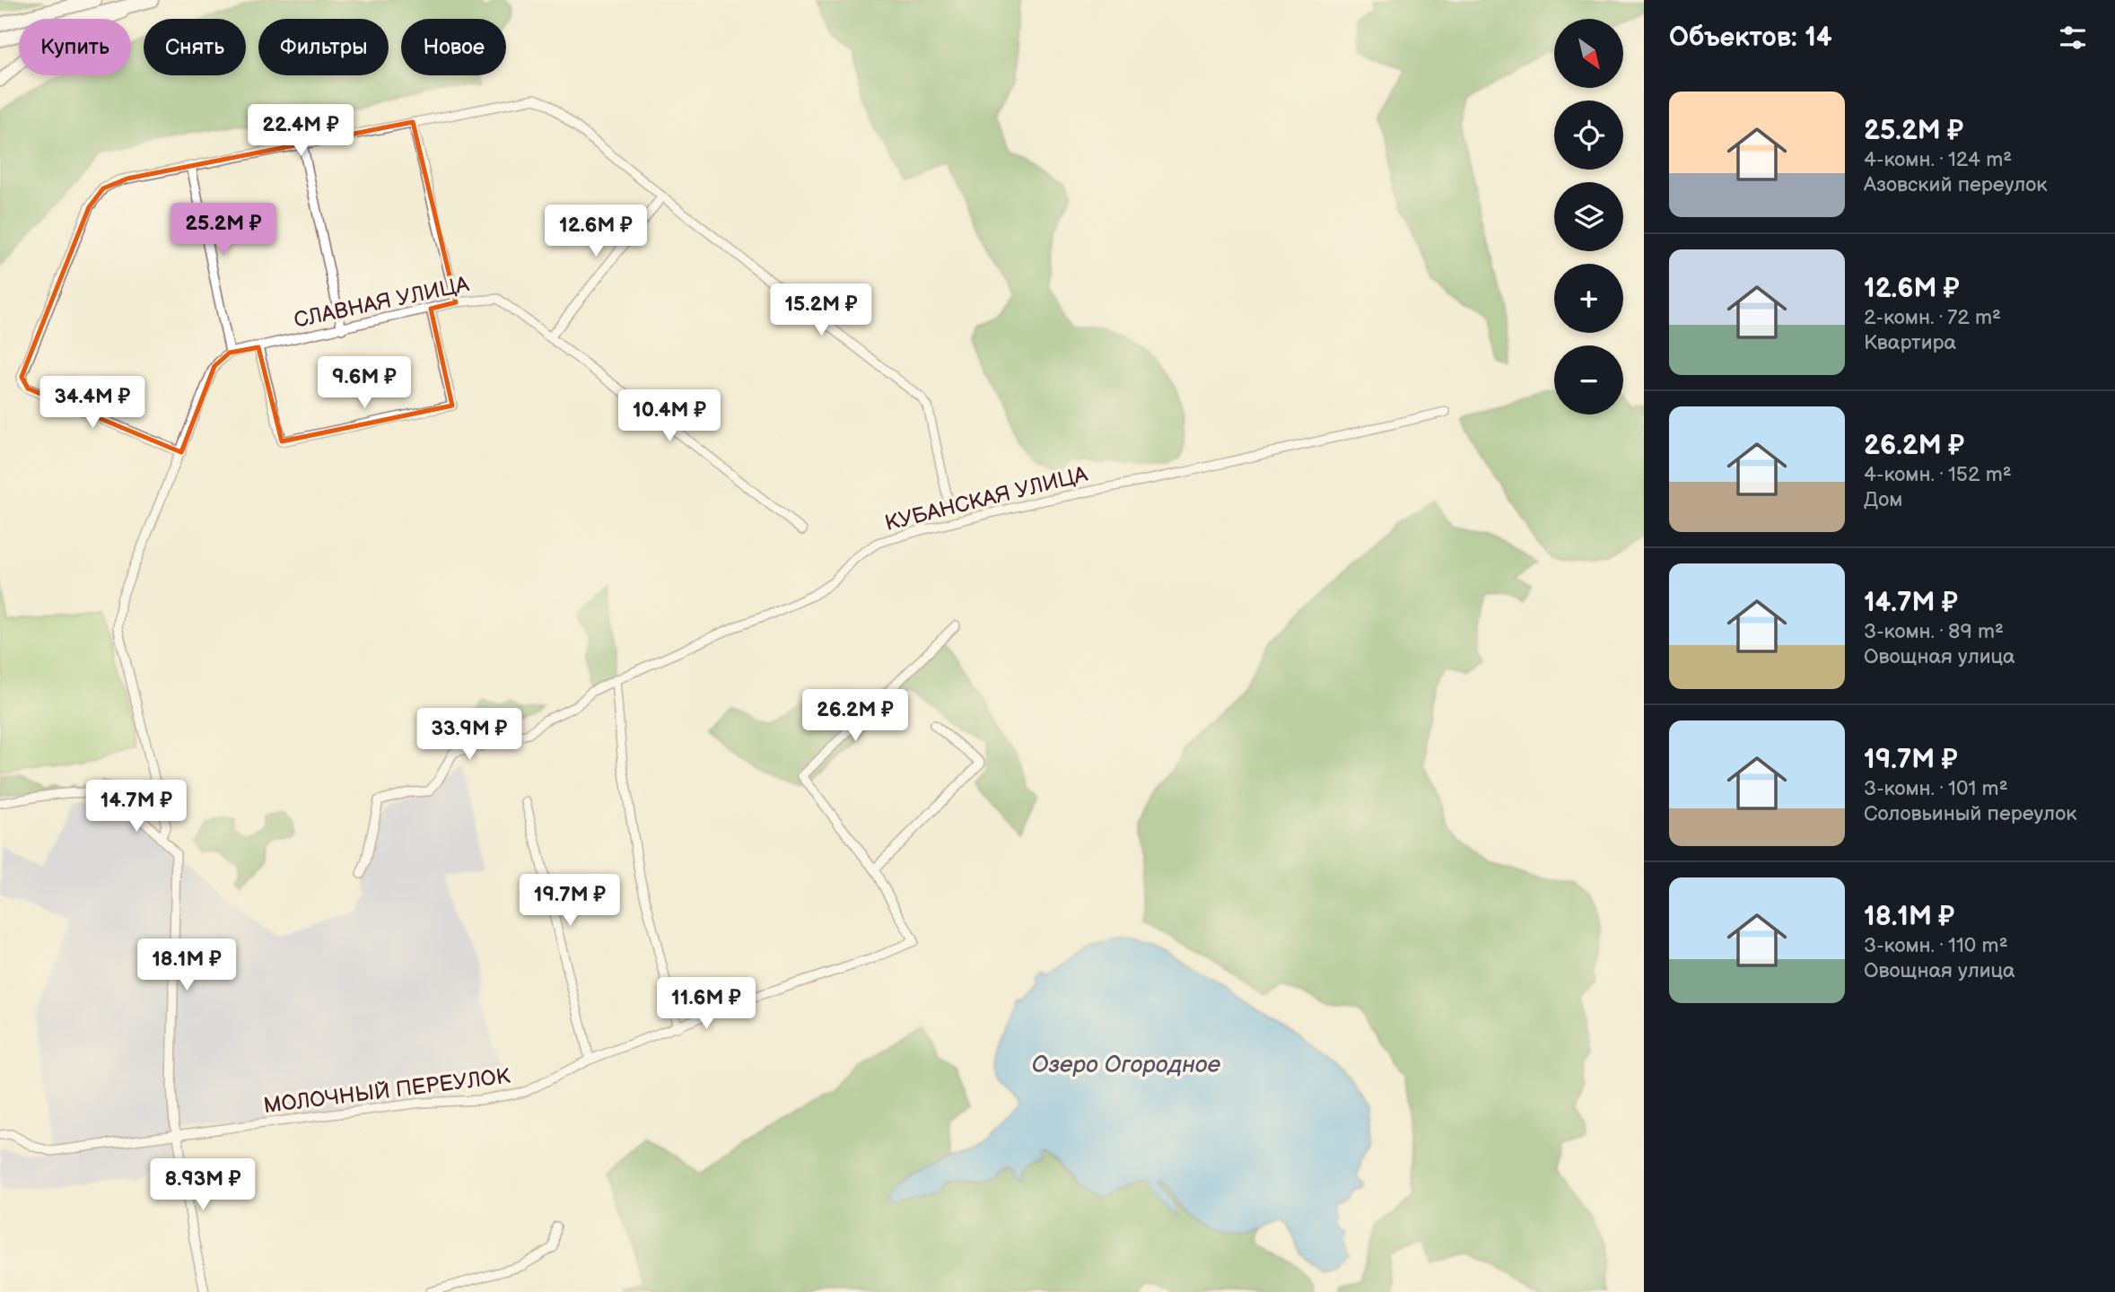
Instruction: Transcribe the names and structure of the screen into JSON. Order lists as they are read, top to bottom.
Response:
{
  "streets": {
    "street": ["СЛАВНАЯ УЛИЦА", "КУБАНСКАЯ УЛИЦА", "МОЛОЧНЫЙ ПЕРЕУЛОК"]
  },
  "water": ["Озеро Огородное"],
  "north": "bottom right",
  "page": {
    "heading": "Объектов: 14",
    "map_buttons": ["+", "−"],
    "chip": [
      "Купить",
      "Снять",
      "Фильтры",
      "Новое"
    ],
    "list": [
      {
        "name": "25.2M ₽",
        "note": "4-комн. · 124 m² · Азовский переулок"
      },
      {
        "name": "12.6M ₽",
        "note": "2-комн. · 72 m² · Квартира"
      },
      {
        "name": "26.2M ₽",
        "note": "4-комн. · 152 m² · Дом"
      },
      {
        "name": "14.7M ₽",
        "note": "3-комн. · 89 m² · Овощная улица"
      },
      {
        "name": "19.7M ₽",
        "note": "3-комн. · 101 m² · Соловьиный переулок"
      },
      {
        "name": "18.1M ₽",
        "note": "3-комн. · 110 m² · Овощная улица"
      }
    ],
    "price": [
      "22.4M ₽",
      "25.2M ₽",
      "12.6M ₽",
      "15.2M ₽",
      "9.6M ₽",
      "34.4M ₽",
      "10.4M ₽",
      "26.2M ₽",
      "33.9M ₽",
      "14.7M ₽",
      "19.7M ₽",
      "18.1M ₽",
      "11.6M ₽",
      "8.93M ₽"
    ]
  }
}
